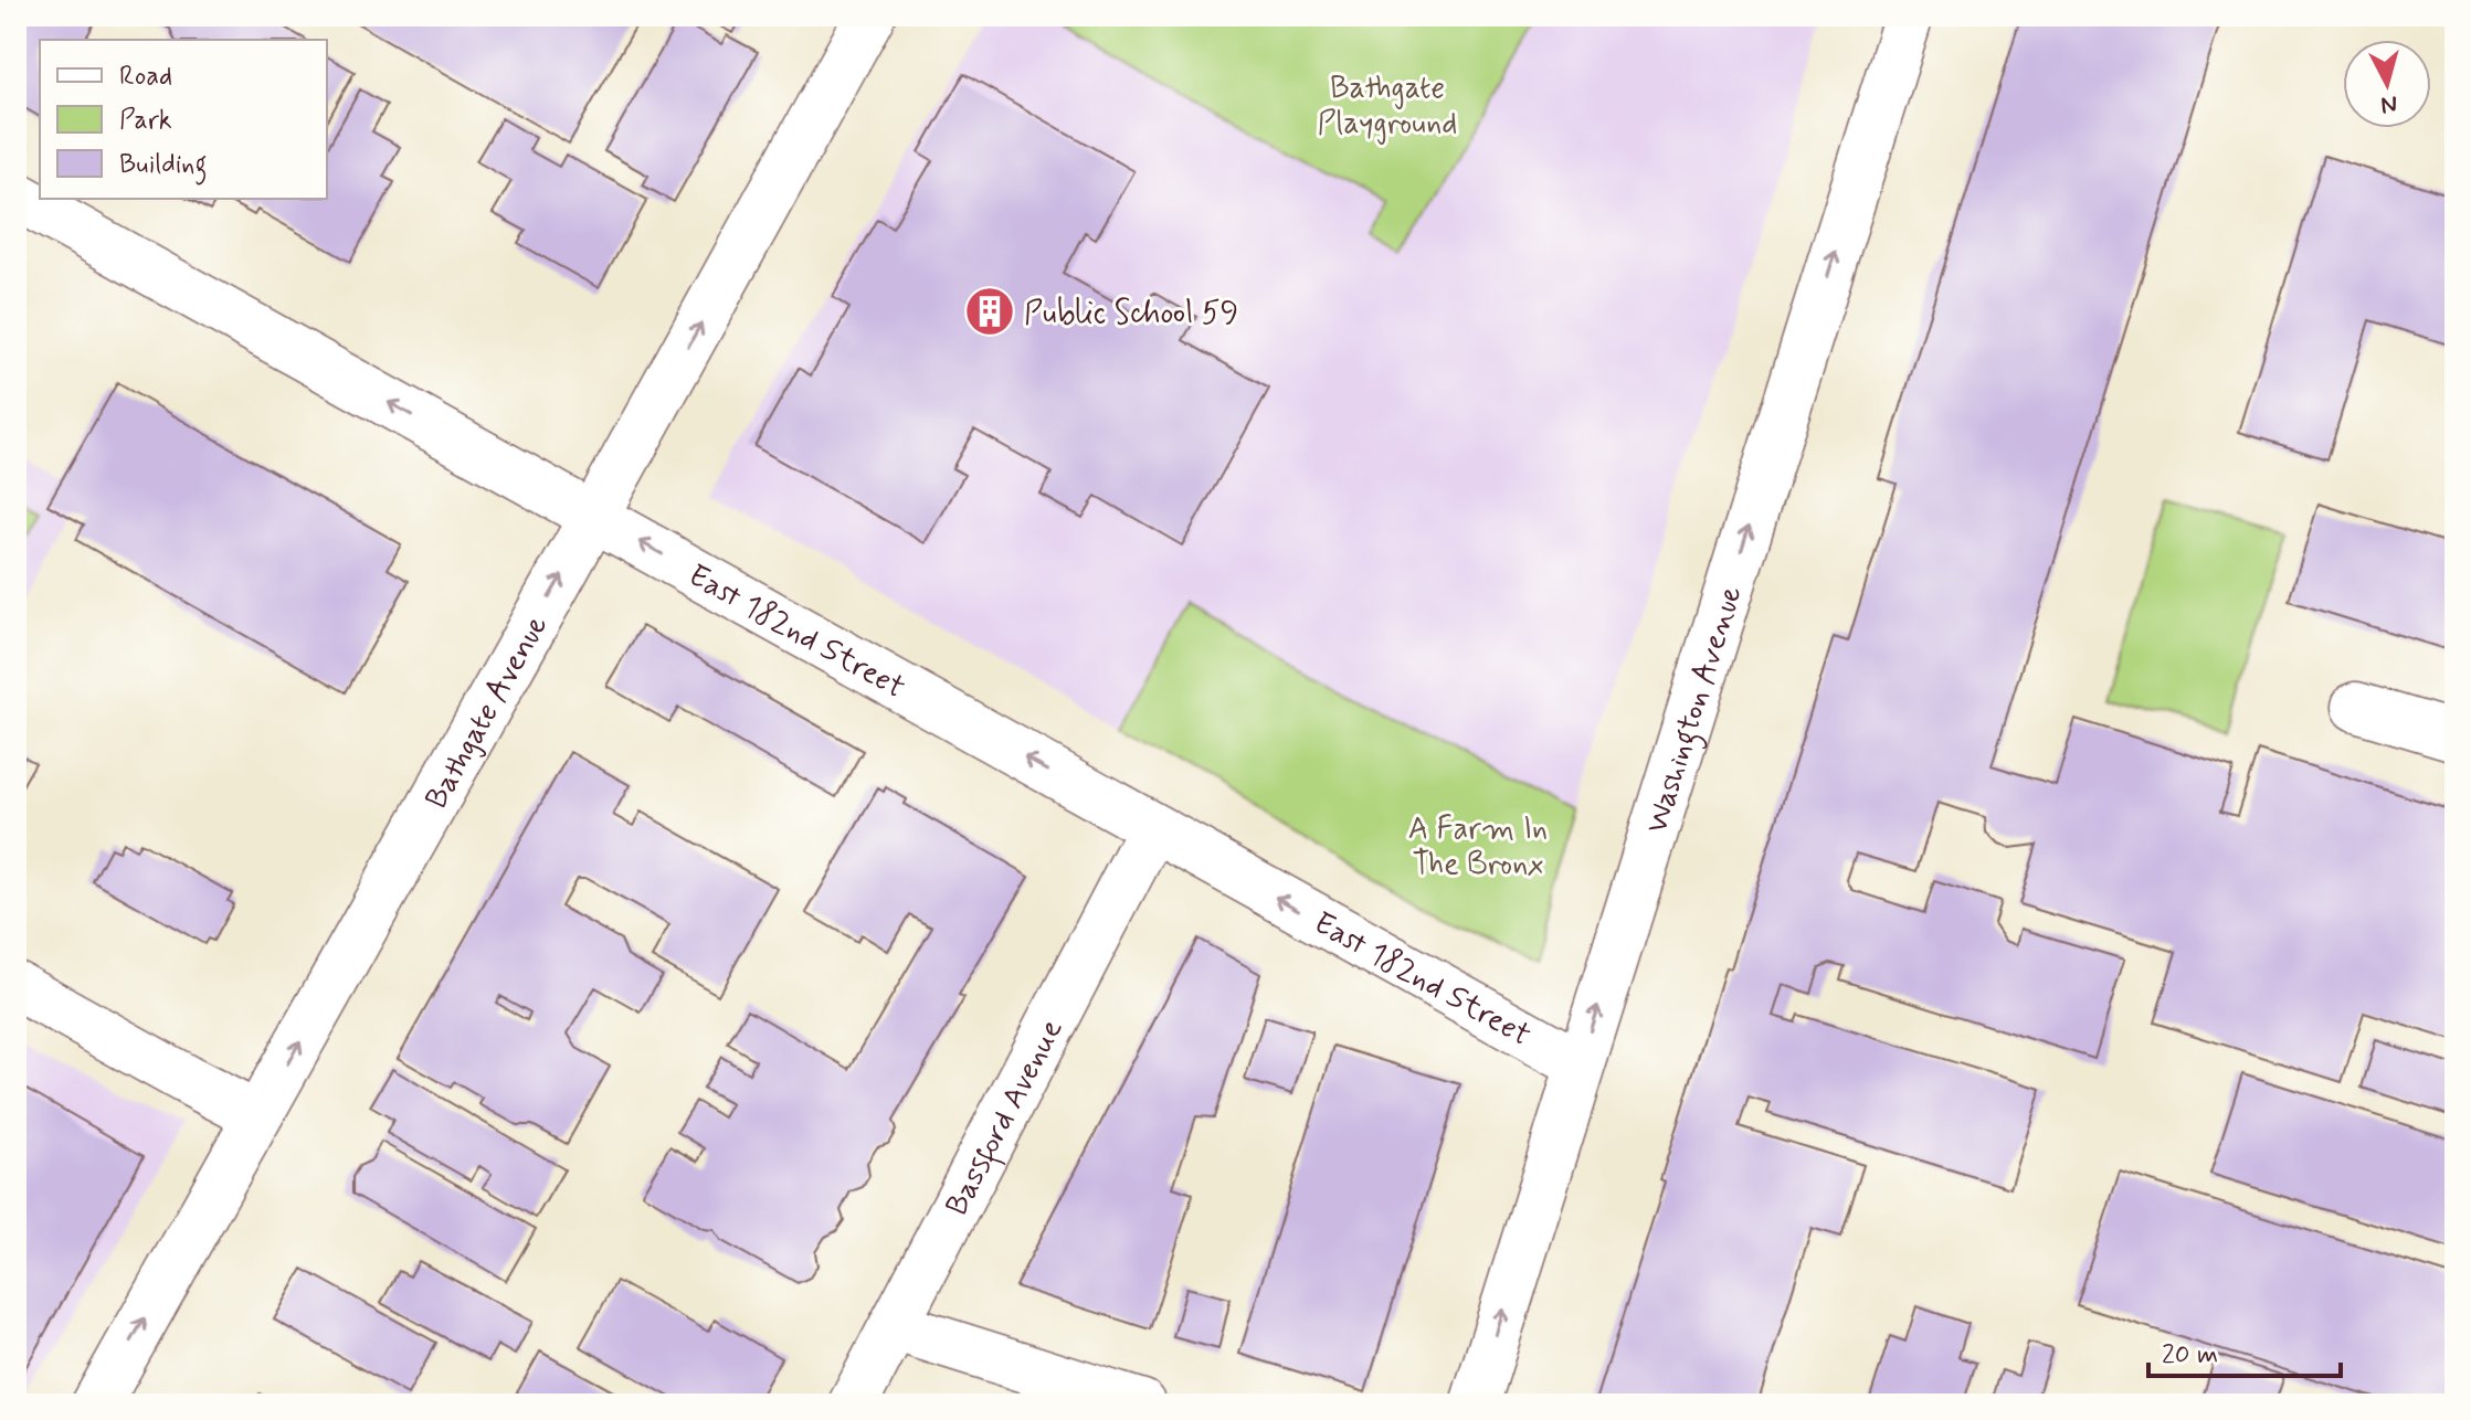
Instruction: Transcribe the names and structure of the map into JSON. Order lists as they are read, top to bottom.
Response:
{
  "streets": {
    "street": [
      "East 182nd Street",
      "Washington Avenue",
      "Bathgate Avenue",
      "Bassford Avenue"
    ]
  },
  "crossings": [
    ["East 182nd Street", "Washington Avenue"],
    ["East 182nd Street", "Bathgate Avenue"],
    ["East 182nd Street", "Bassford Avenue"]
  ],
  "one_way": ["East 182nd Street", "Washington Avenue", "Bathgate Avenue"],
  "parks": ["Bathgate Playground", "A Farm In The Bronx"],
  "places": {
    "building": ["Public School 59"]
  },
  "legend": ["Road", "Park", "Building"],
  "scale_bar": "20 m",
  "north": "bottom"
}
